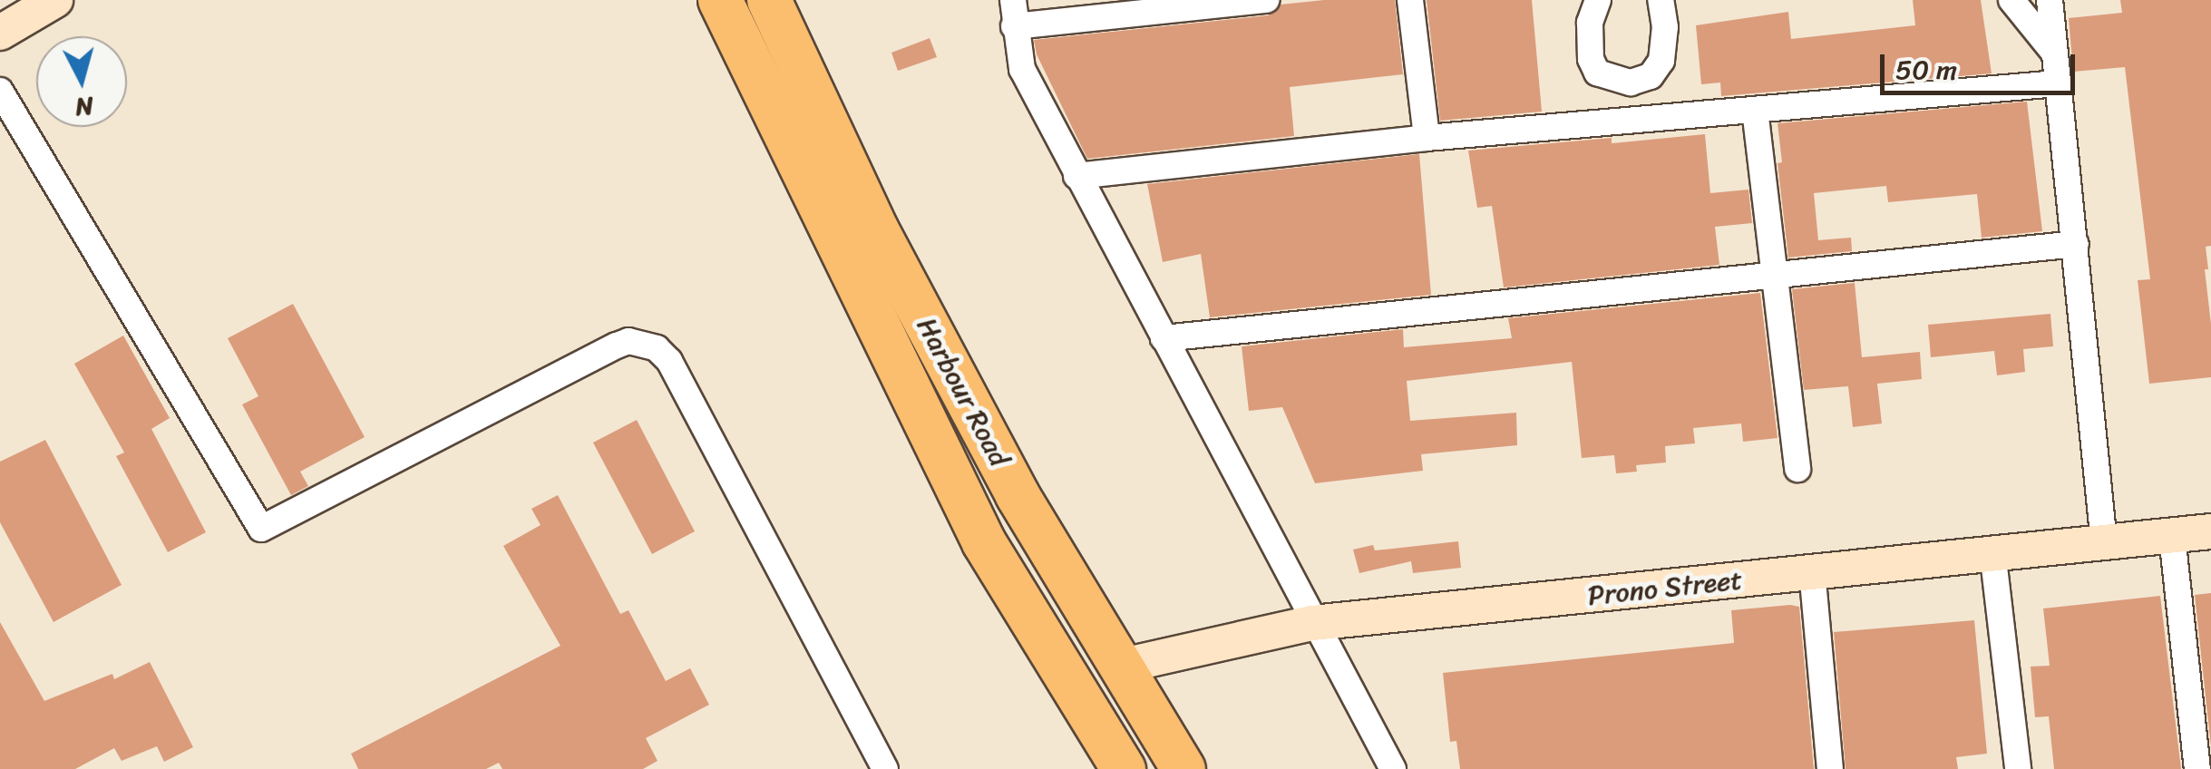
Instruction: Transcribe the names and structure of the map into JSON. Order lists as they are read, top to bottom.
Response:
{
  "streets": {
    "highway": ["Harbour Road"],
    "street": ["Prono Street"]
  },
  "crossings": [
    ["Harbour Road", "Prono Street"]
  ],
  "scale_bar": "50 m",
  "north": "bottom"
}
